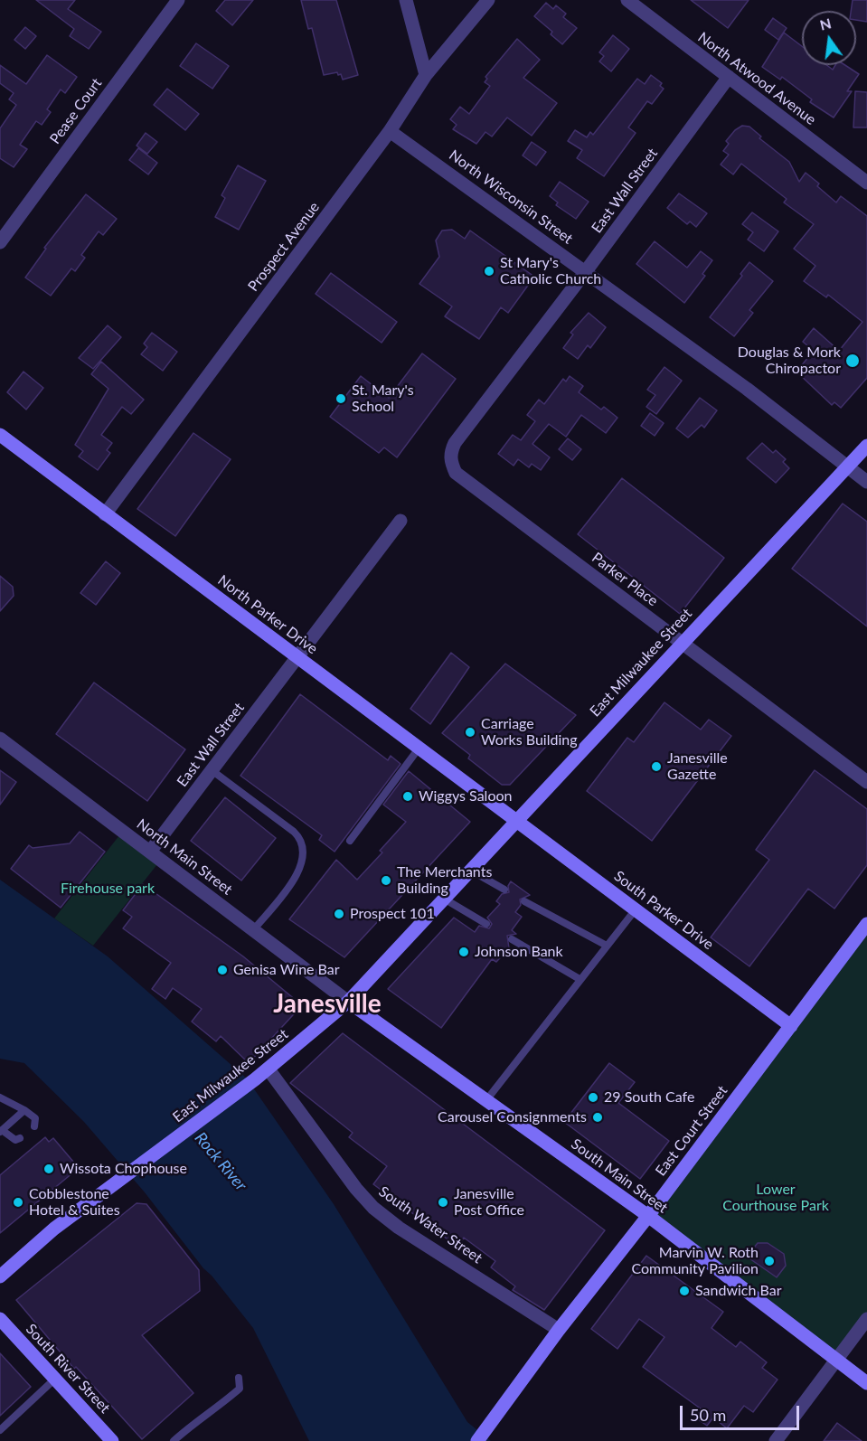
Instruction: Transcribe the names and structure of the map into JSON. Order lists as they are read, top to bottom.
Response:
{
  "streets": {
    "main road": [
      "North Parker Drive",
      "East Milwaukee Street",
      "South Parker Drive",
      "East Court Street",
      "South Main Street",
      "South River Street"
    ],
    "street": [
      "North Atwood Avenue",
      "Pease Court",
      "East Wall Street",
      "North Wisconsin Street",
      "Prospect Avenue",
      "Parker Place",
      "North Main Street",
      "South Water Street"
    ]
  },
  "crossings": [
    ["North Atwood Avenue", "East Wall Street"],
    ["East Wall Street", "North Wisconsin Street"],
    ["East Wall Street", "Parker Place"],
    ["East Wall Street", "North Parker Drive"],
    ["East Wall Street", "North Main Street"],
    ["North Wisconsin Street", "Prospect Avenue"],
    ["North Wisconsin Street", "East Milwaukee Street"],
    ["Prospect Avenue", "North Parker Drive"],
    ["Parker Place", "East Milwaukee Street"],
    ["North Parker Drive", "East Milwaukee Street"],
    ["North Parker Drive", "South Parker Drive"],
    ["East Milwaukee Street", "North Main Street"],
    ["East Milwaukee Street", "South Parker Drive"],
    ["East Milwaukee Street", "South Main Street"],
    ["East Milwaukee Street", "South Water Street"],
    ["North Main Street", "South Main Street"],
    ["South Parker Drive", "East Court Street"],
    ["East Court Street", "South Main Street"],
    ["East Court Street", "South Water Street"]
  ],
  "districts": ["Janesville"],
  "water": ["Rock River"],
  "parks": ["Firehouse park", "Lower Courthouse Park"],
  "places": [
    "St Mary's Catholic Church",
    "Douglas & Mork Chiropactor",
    "St. Mary's School",
    "Carriage Works Building",
    "Janesville Gazette",
    "Wiggys Saloon",
    "The Merchants Building",
    "Prospect 101",
    "Johnson Bank",
    "Genisa Wine Bar",
    "29 South Cafe",
    "Carousel Consignments",
    "Wissota Chophouse",
    "Cobblestone Hotel & Suites",
    "Janesville Post Office",
    "Marvin W. Roth Community Pavilion",
    "Sandwich Bar"
  ],
  "scale_bar": "50 m",
  "north": "top"
}
